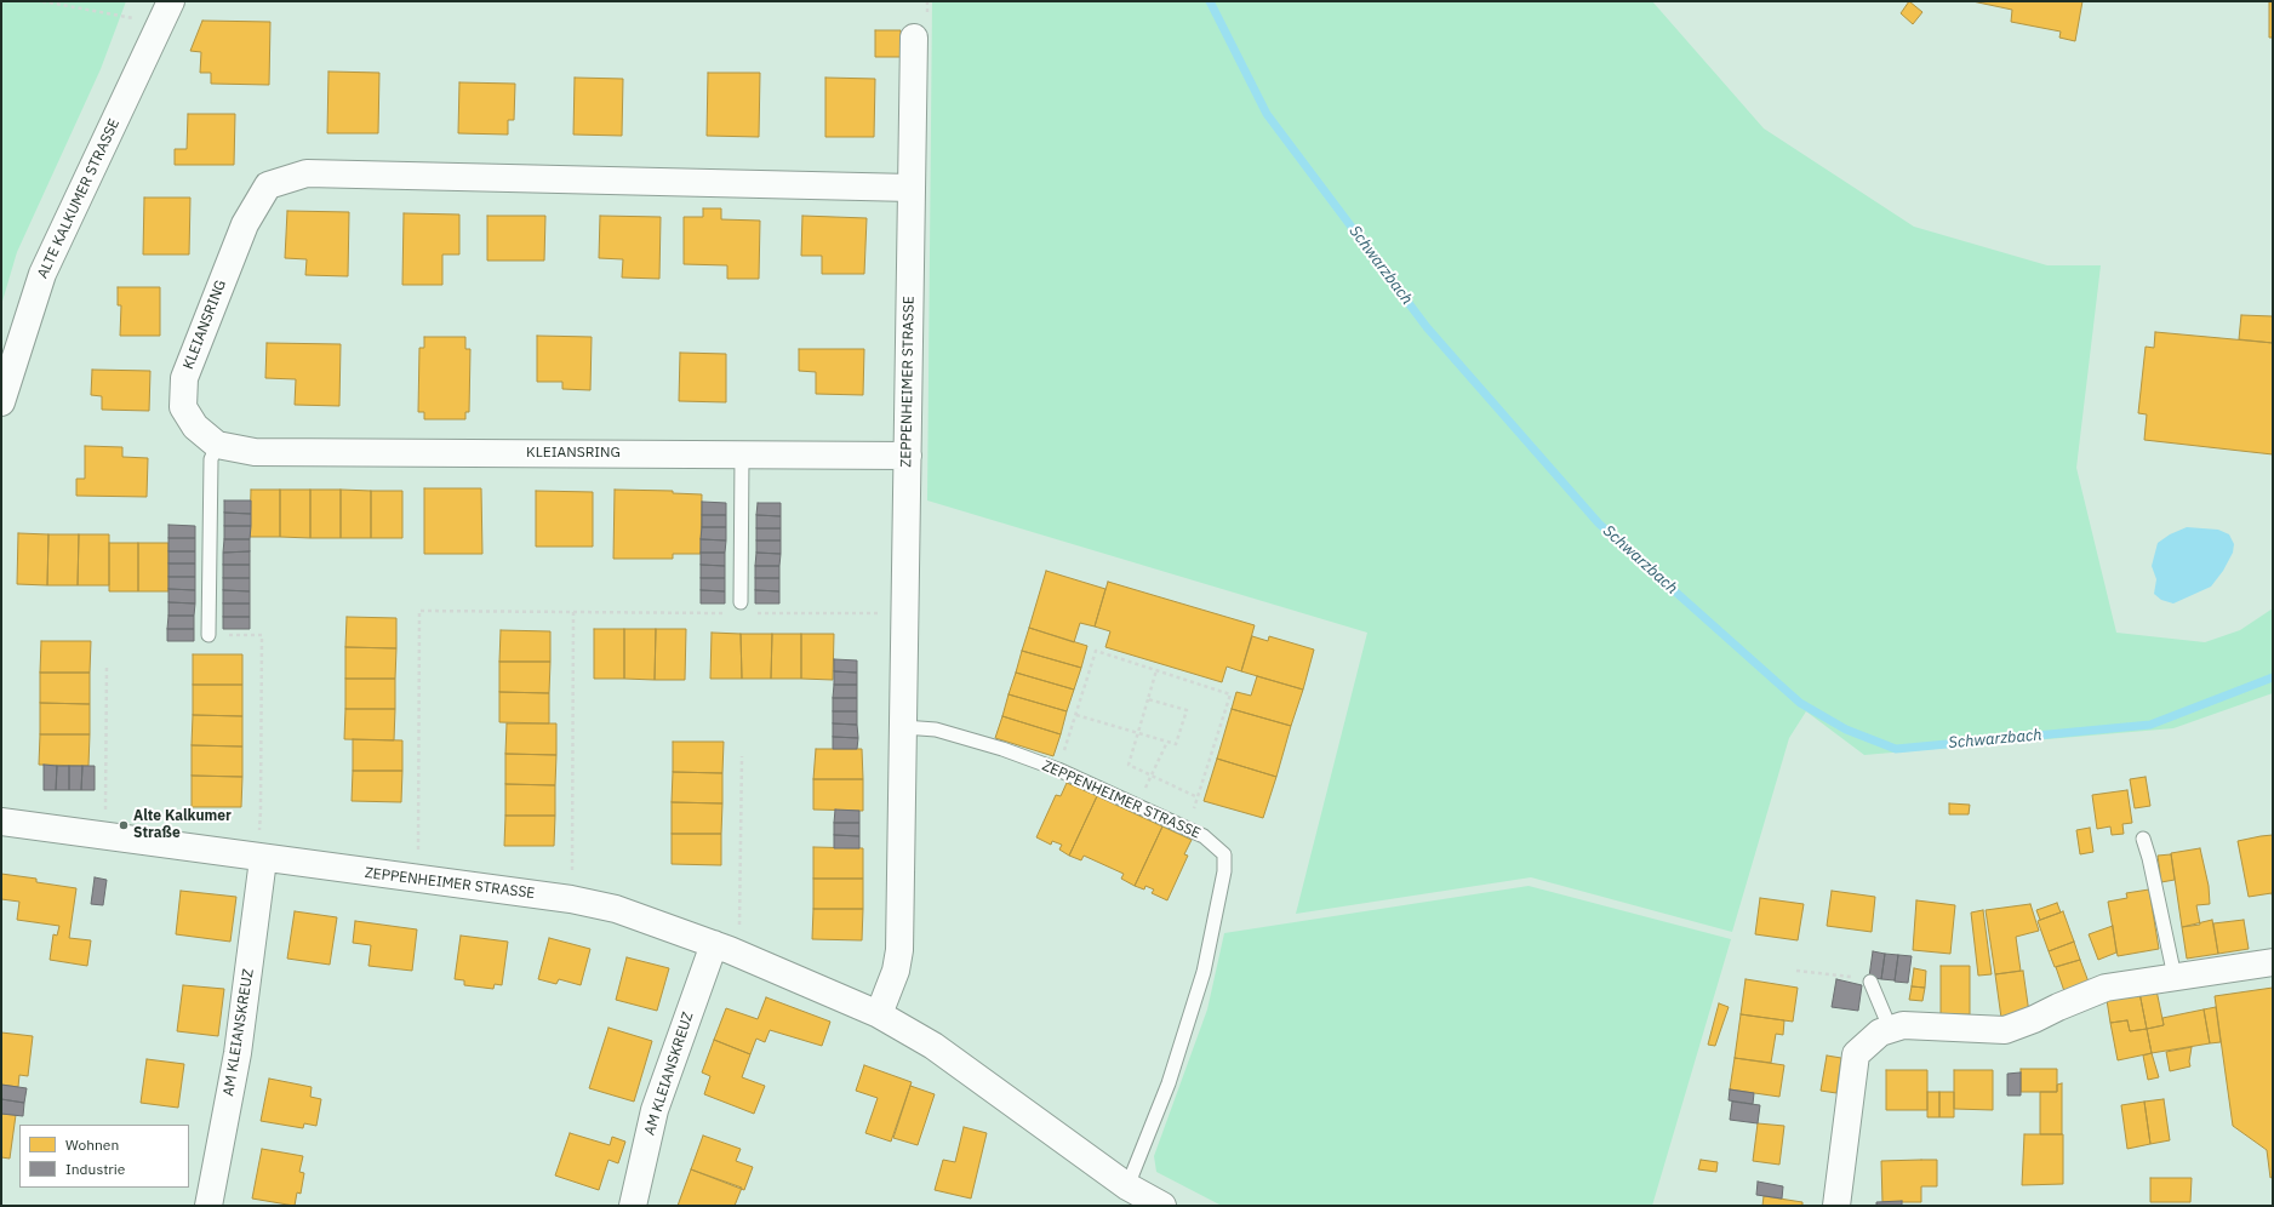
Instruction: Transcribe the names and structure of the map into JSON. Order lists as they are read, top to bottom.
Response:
{
  "streets": {
    "street": [
      "ALTE KALKUMER STRASSE",
      "KLEIANSRING",
      "ZEPPENHEIMER STRASSE",
      "AM KLEIANSKREUZ"
    ]
  },
  "crossings": [
    ["KLEIANSRING", "ZEPPENHEIMER STRASSE"],
    ["ZEPPENHEIMER STRASSE", "AM KLEIANSKREUZ"]
  ],
  "water": ["Schwarzbach"],
  "places": ["Alte Kalkumer Straße"],
  "legend": ["Wohnen", "Industrie"]
}
